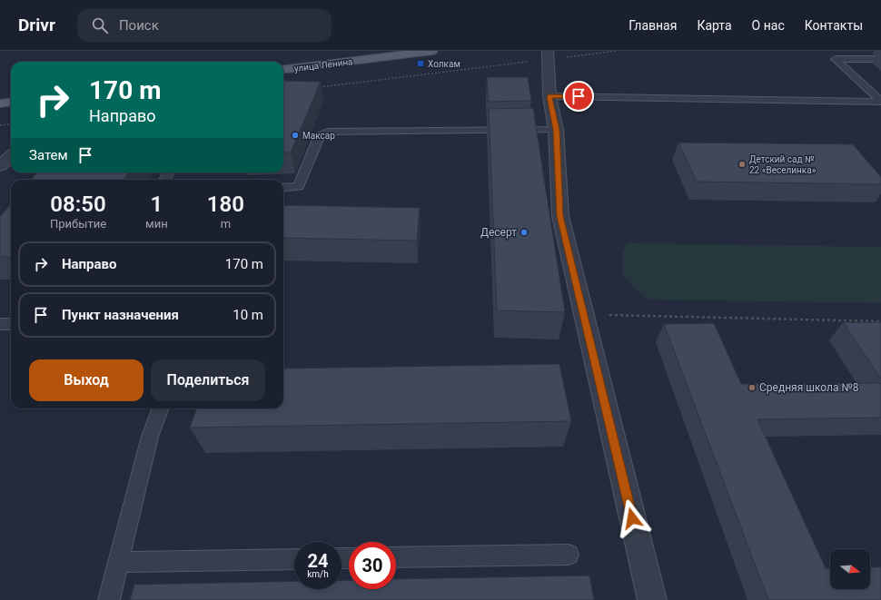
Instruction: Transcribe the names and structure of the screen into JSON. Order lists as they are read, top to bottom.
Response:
{
  "streets": {
    "main road": ["улица Ленина"]
  },
  "places": {
    "transit": ["Холкам"],
    "other": [
      "Максар",
      "Детский сад № 22 «Веселинка»",
      "Десерт",
      "Средняя школа №8"
    ]
  },
  "north": "right",
  "page": {
    "header": "Drivr",
    "search": "Поиск",
    "nav": [
      "Главная",
      "Карта",
      "О нас",
      "Контакты"
    ],
    "turn": ["170 m", "Направо"],
    "then": "Затем",
    "eta": [
      "08:50",
      "Прибытие",
      "1",
      "мин",
      "180",
      "m"
    ],
    "list": [
      {
        "name": "Направо",
        "value": "170 m"
      },
      {
        "name": "Пункт назначения",
        "value": "10 m"
      }
    ],
    "buttons": ["Выход", "Поделиться"],
    "speed": "24 km/h",
    "limit": "30"
  }
}
